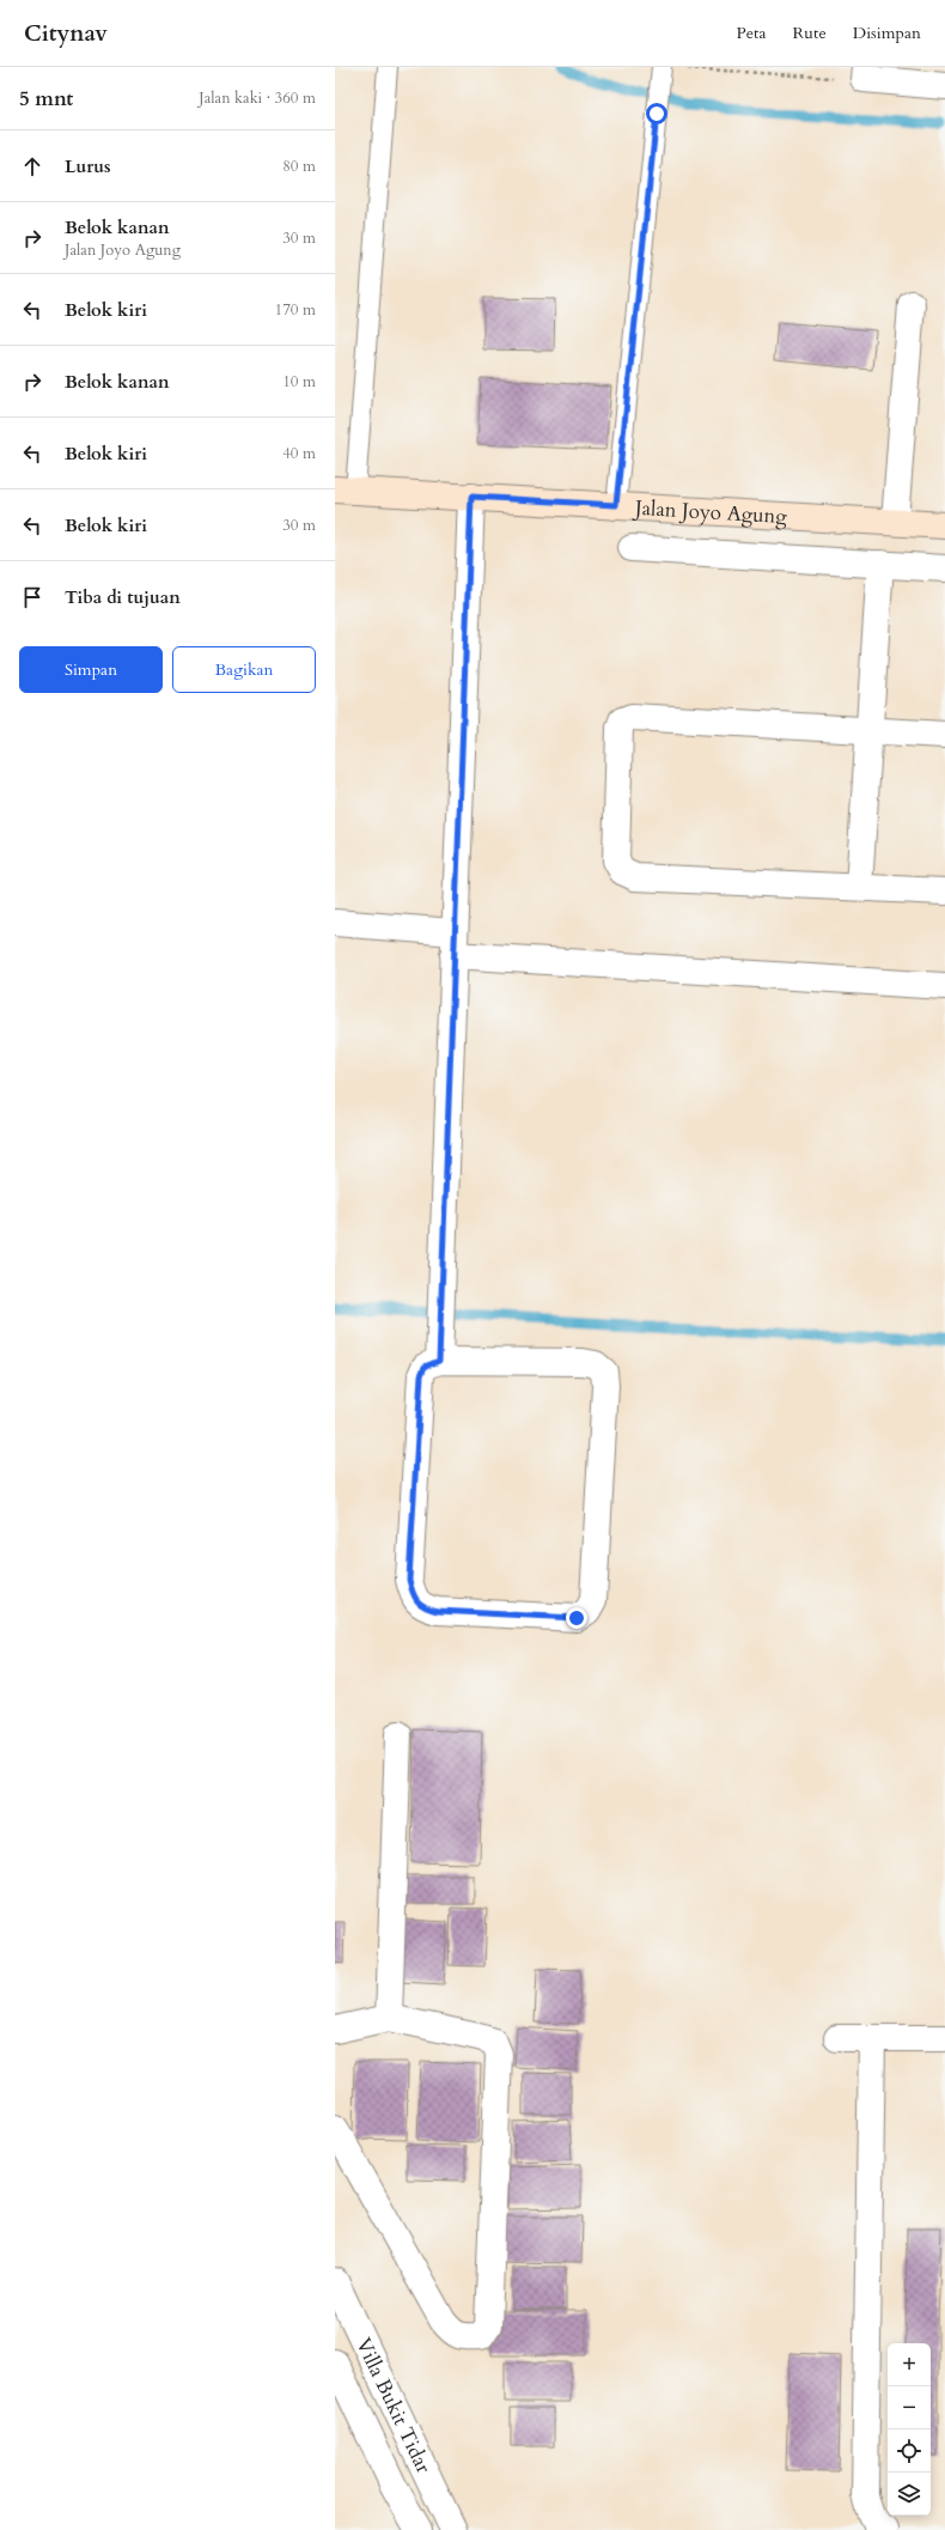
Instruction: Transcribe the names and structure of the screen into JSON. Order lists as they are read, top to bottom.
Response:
{
  "streets": {
    "main road": ["Jalan Joyo Agung"],
    "street": ["Villa Bukit Tidar"]
  },
  "page": {
    "header": "Citynav",
    "nav": ["Peta", "Rute", "Disimpan"],
    "heading": ["5 mnt", "Jalan kaki · 360 m"],
    "list": [
      ["Lurus", "80 m"],
      ["Belok kanan", "Jalan Joyo Agung", "30 m"],
      ["Belok kiri", "170 m"],
      ["Belok kanan", "10 m"],
      ["Belok kiri", "40 m"],
      ["Belok kiri", "30 m"],
      "Tiba di tujuan"
    ],
    "buttons": ["Simpan", "Bagikan"],
    "map_buttons": ["+", "−"]
  }
}
